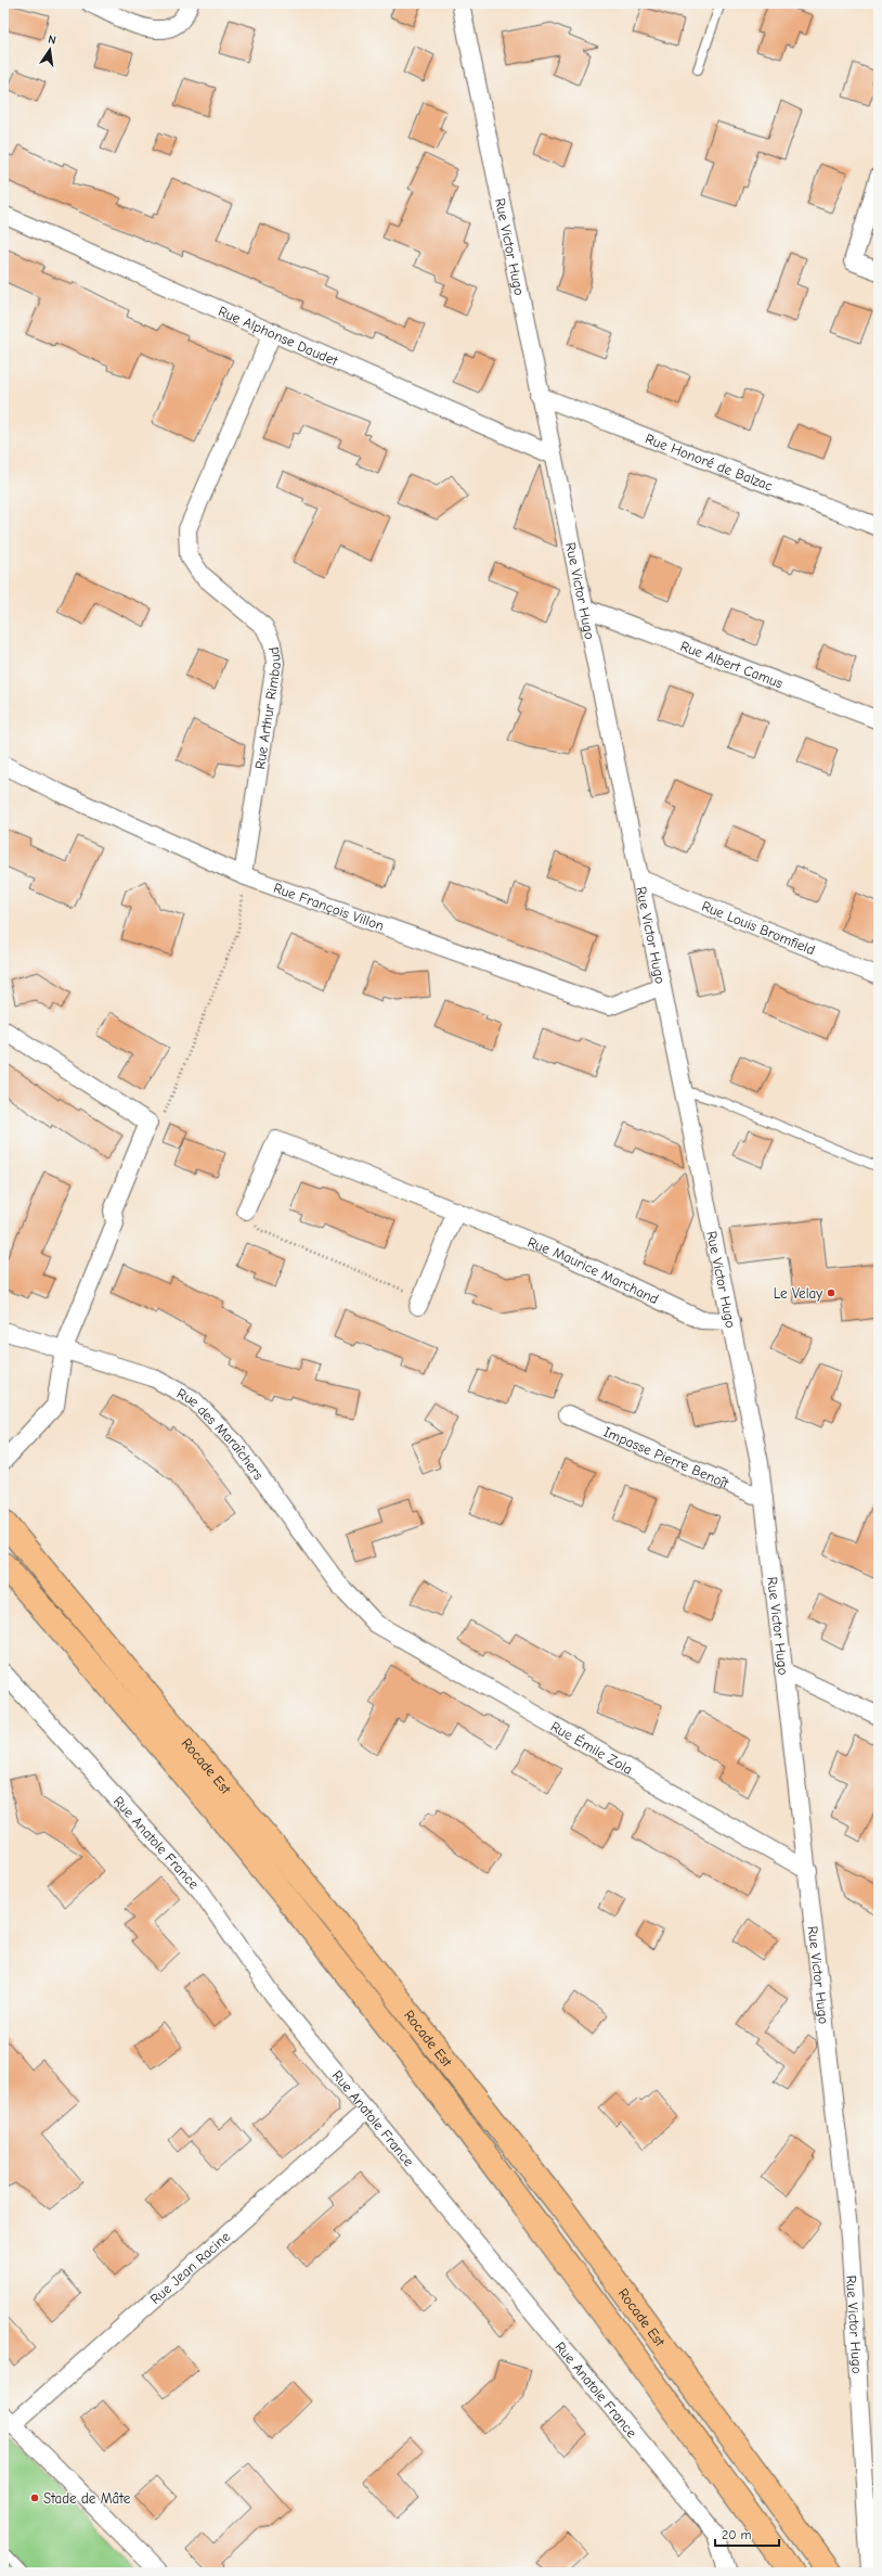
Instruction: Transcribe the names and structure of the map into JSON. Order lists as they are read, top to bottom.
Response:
{
  "streets": {
    "highway": ["Rocade Est"],
    "street": [
      "Rue Victor Hugo",
      "Rue Alphonse Daudet",
      "Rue Honoré de Balzac",
      "Rue Albert Camus",
      "Rue Arthur Rimbaud",
      "Rue François Villon",
      "Rue Louis Bromfield",
      "Rue Maurice Marchand",
      "Rue des Maraîchers",
      "Impasse Pierre Benoît",
      "Rue Émile Zola",
      "Rue Anatole France",
      "Rue Jean Racine"
    ]
  },
  "crossings": [
    ["Rue Victor Hugo", "Rue Alphonse Daudet"],
    ["Rue Victor Hugo", "Rue Honoré de Balzac"],
    ["Rue Victor Hugo", "Rue Albert Camus"],
    ["Rue Victor Hugo", "Rue François Villon"],
    ["Rue Victor Hugo", "Rue Louis Bromfield"],
    ["Rue Victor Hugo", "Rue Maurice Marchand"],
    ["Rue Victor Hugo", "Impasse Pierre Benoît"],
    ["Rue Victor Hugo", "Rue Émile Zola"],
    ["Rue Alphonse Daudet", "Rue Arthur Rimbaud"],
    ["Rue Arthur Rimbaud", "Rue François Villon"],
    ["Rue des Maraîchers", "Rue Émile Zola"],
    ["Rue Anatole France", "Rue Jean Racine"]
  ],
  "places": ["Le Velay", "Stade de Mâte"],
  "scale_bar": "20 m",
  "north": "top"
}
